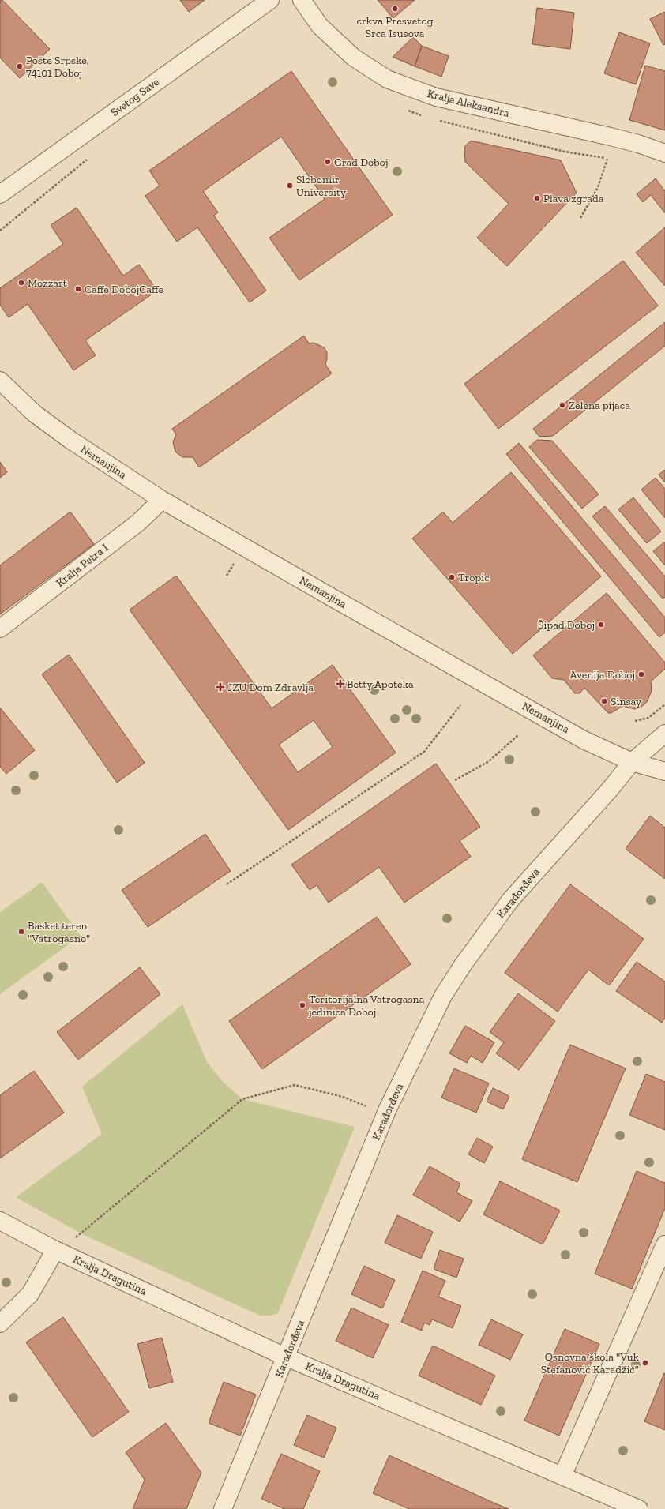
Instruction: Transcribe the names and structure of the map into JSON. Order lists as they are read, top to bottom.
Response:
{
  "streets": {
    "street": [
      "Svetog Save",
      "Kralja Aleksandra",
      "Nemanjina",
      "Kralja Petra I",
      "Karađorđeva",
      "Kralja Dragutina"
    ]
  },
  "crossings": [
    ["Nemanjina", "Kralja Petra I"],
    ["Nemanjina", "Karađorđeva"],
    ["Karađorđeva", "Kralja Dragutina"]
  ],
  "places": {
    "other": [
      "crkva Presvetog Srca Isusova",
      "Pošte Srpske, 74101 Doboj",
      "Grad Doboj",
      "Slobomir University",
      "Plava zgrada",
      "Mozzart",
      "Caffe DobojCaffe",
      "Zelena pijaca",
      "Tropic",
      "Šipad Doboj",
      "Avenija Doboj",
      "Sinsay",
      "Basket teren \"Vatrogasno\"",
      "Teritorijalna Vatrogasna jedinica Doboj",
      "Osnovna škola \"Vuk Stefanović Karadžić\""
    ],
    "health": ["Betty Apoteka", "JZU Dom Zdravlja"]
  }
}
